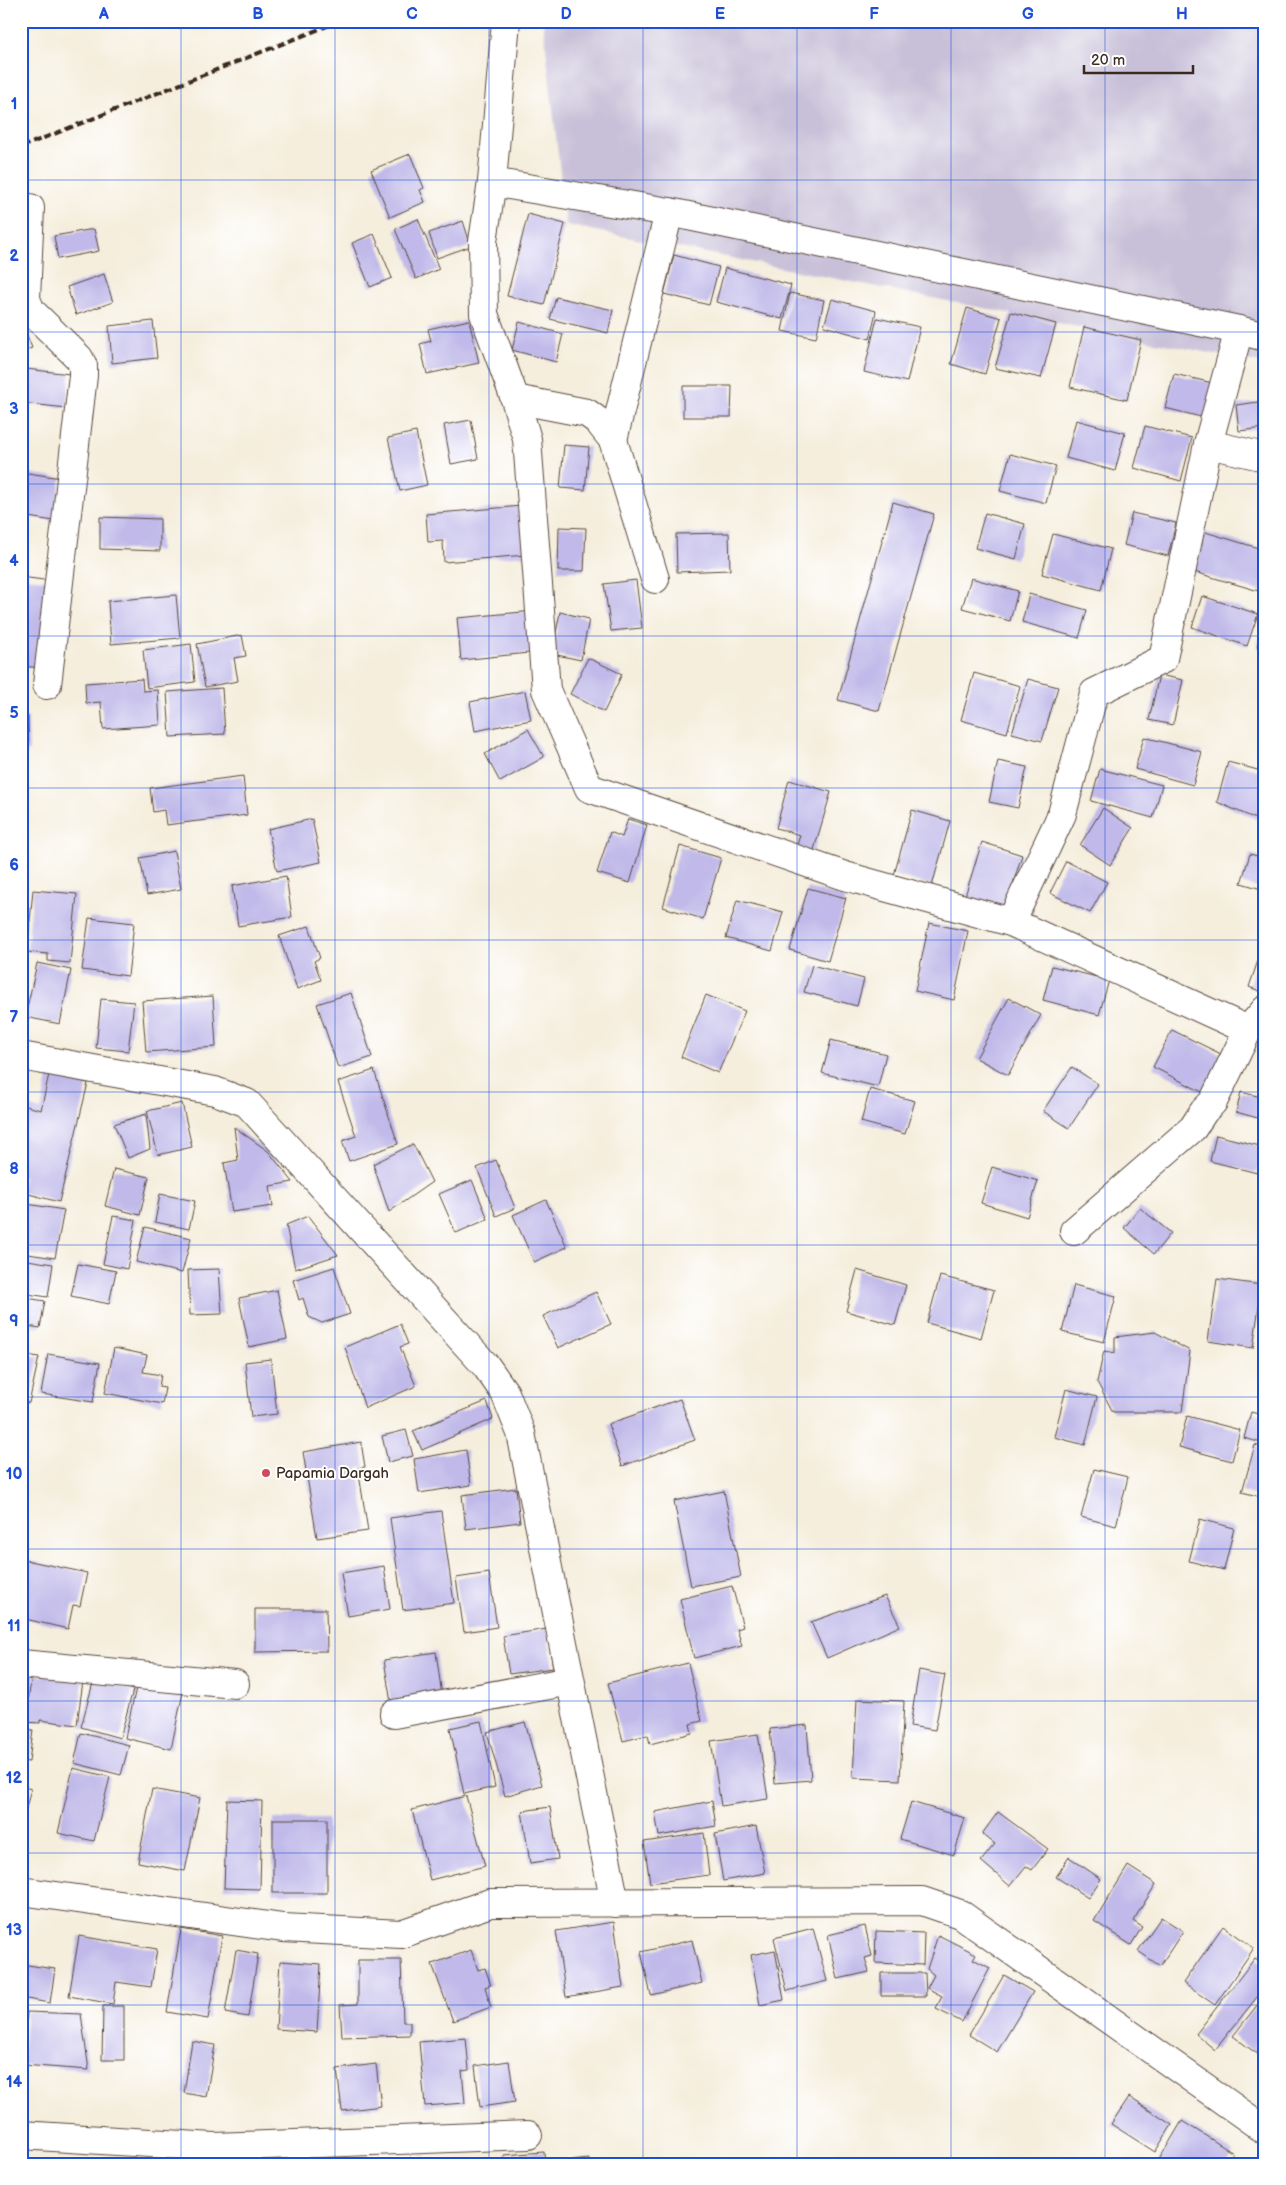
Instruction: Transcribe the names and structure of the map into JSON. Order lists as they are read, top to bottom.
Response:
{
  "places": ["Papamia Dargah"],
  "scale_bar": "20 m",
  "grid": {
    "columns": [
      "A",
      "B",
      "C",
      "D",
      "E",
      "F",
      "G",
      "H"
    ],
    "rows": [
      "1",
      "2",
      "3",
      "4",
      "5",
      "6",
      "7",
      "8",
      "9",
      "10",
      "11",
      "12",
      "13",
      "14"
    ]
  }
}
